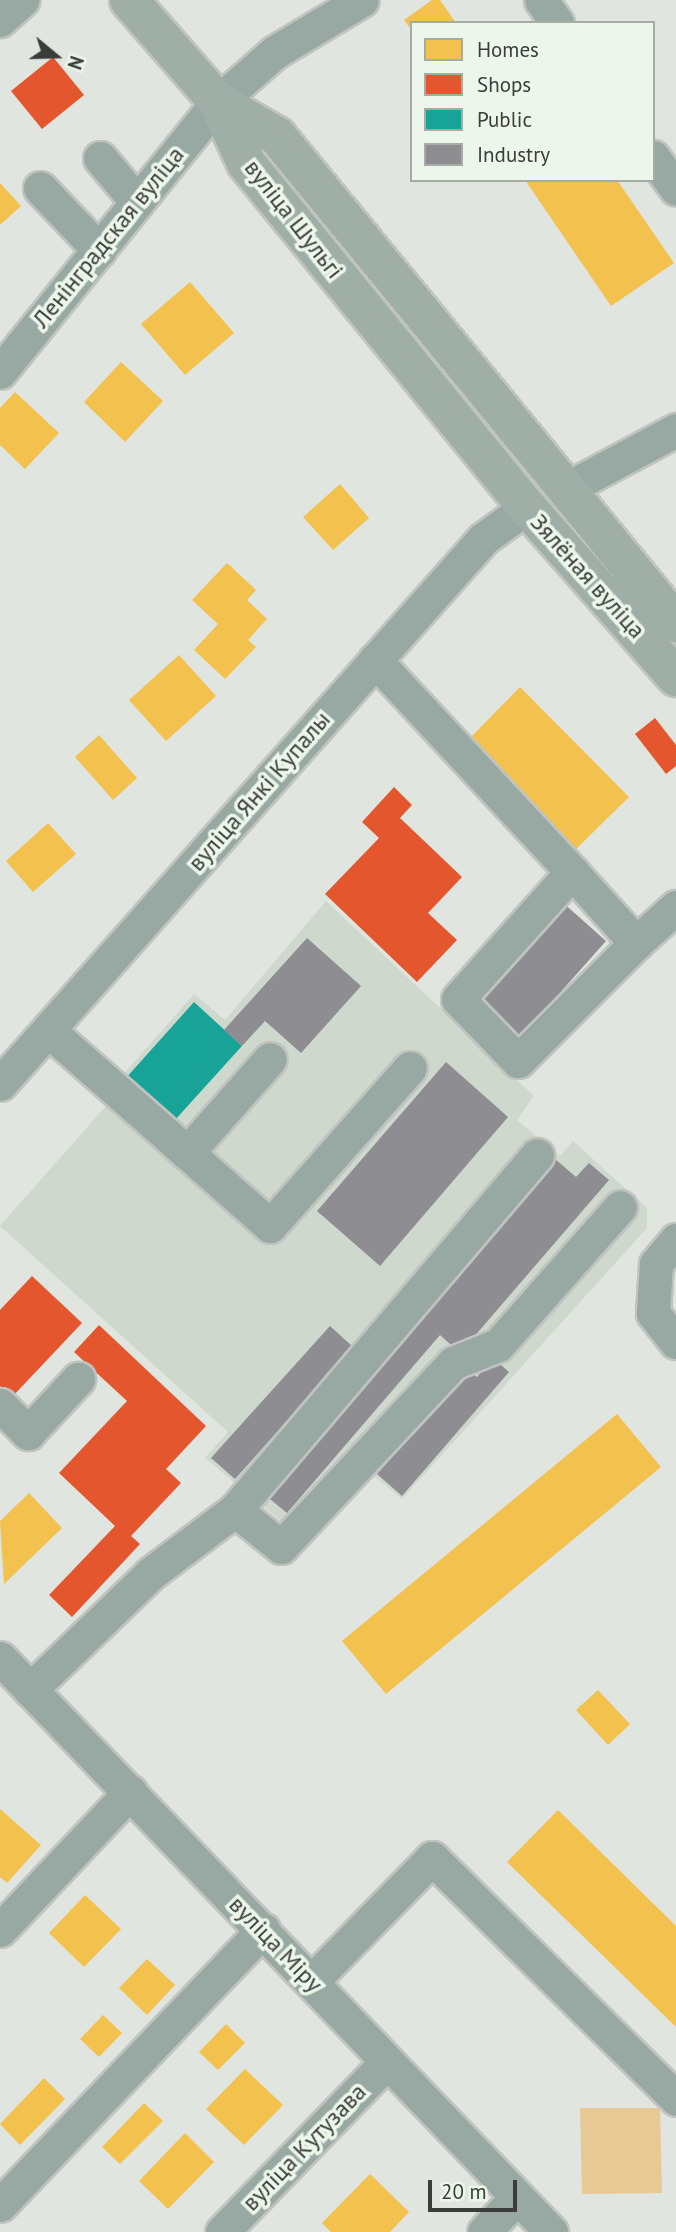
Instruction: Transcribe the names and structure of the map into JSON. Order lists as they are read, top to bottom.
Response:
{
  "streets": {
    "main road": ["вуліца Шульгі", "Зялёная вуліца"],
    "street": [
      "Ленінградская вуліца",
      "вуліца Янкі Купалы",
      "вуліца Міру",
      "вуліца Кутузава"
    ]
  },
  "crossings": [
    ["вуліца Шульгі", "Ленінградская вуліца"],
    ["вуліца Шульгі", "Зялёная вуліца"],
    ["вуліца Шульгі", "вуліца Янкі Купалы"],
    ["Зялёная вуліца", "вуліца Янкі Купалы"],
    ["вуліца Міру", "вуліца Кутузава"]
  ],
  "legend": [
    "Homes",
    "Shops",
    "Public",
    "Industry"
  ],
  "scale_bar": "20 m",
  "north": "right"
}
